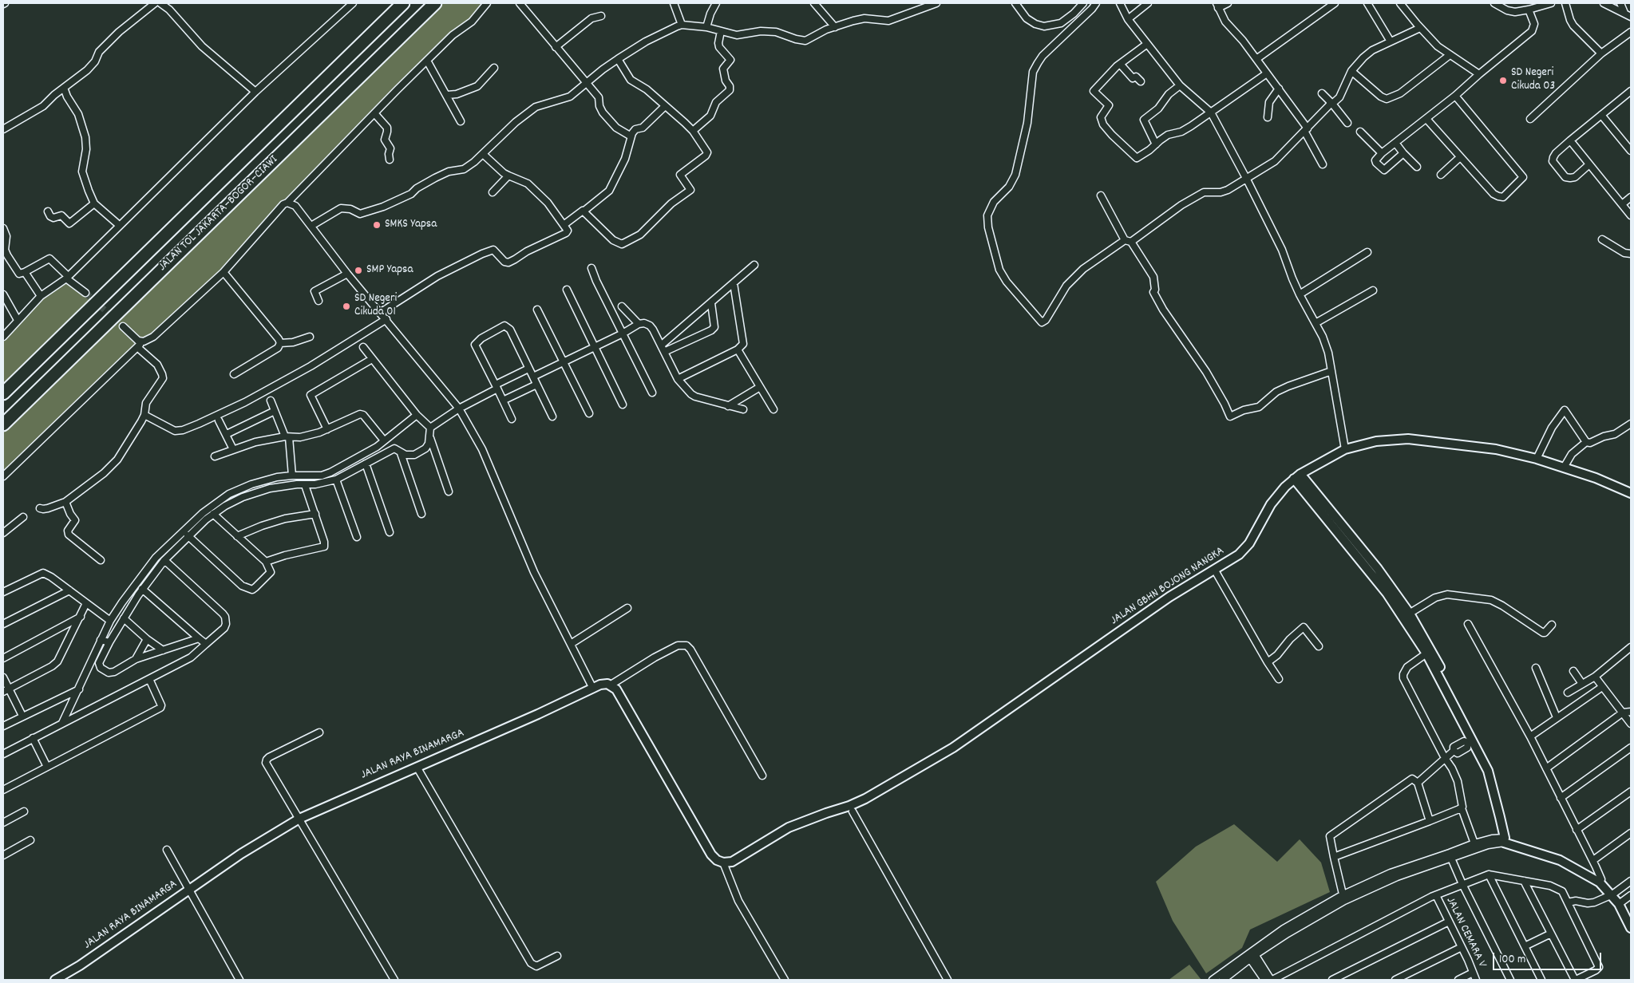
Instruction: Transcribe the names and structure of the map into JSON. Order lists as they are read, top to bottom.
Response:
{
  "streets": {
    "highway": ["JALAN TOL JAKARTA–BOGOR–CIAWI"],
    "street": ["JALAN GBHN BOJONG NANGKA", "JALAN RAYA BINAMARGA", "JALAN CEMARA V"]
  },
  "places": [
    "SD Negeri Cikuda 03",
    "SMKS Yapsa",
    "SMP Yapsa",
    "SD Negeri Cikuda 01"
  ],
  "scale_bar": "100 m"
}
